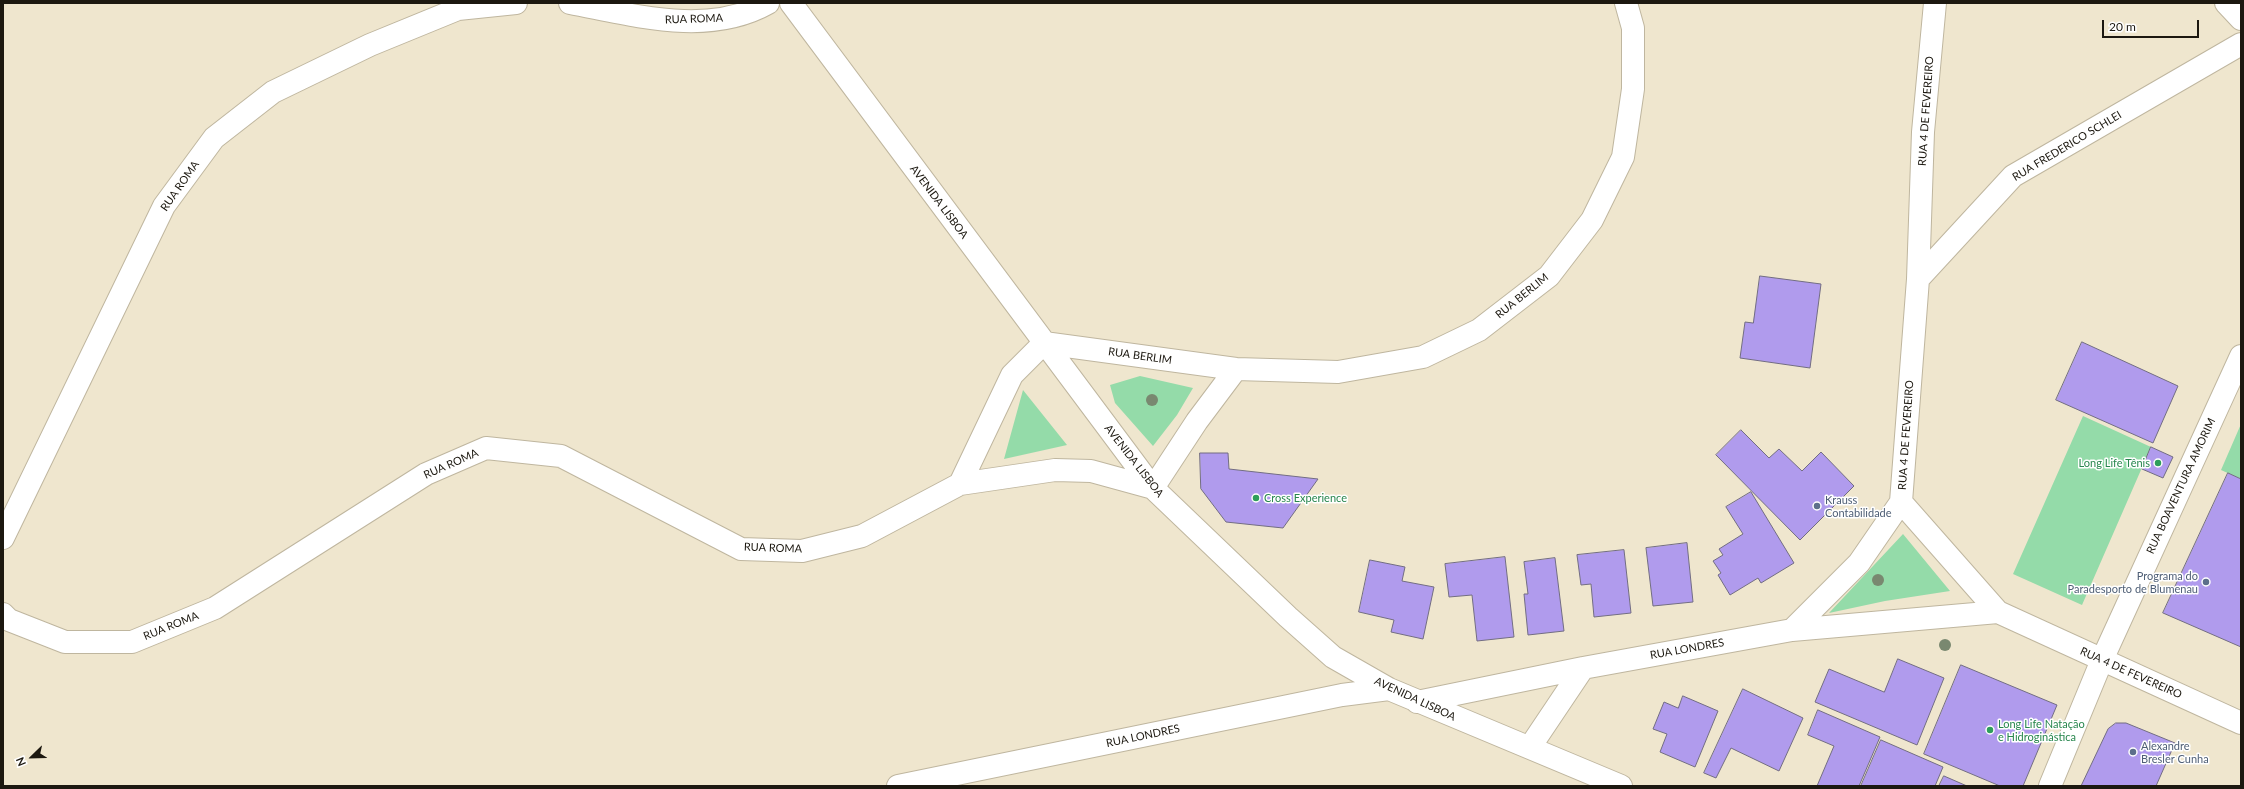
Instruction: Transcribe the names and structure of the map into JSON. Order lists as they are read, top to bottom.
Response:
{
  "streets": {
    "street": [
      "RUA ROMA",
      "RUA 4 DE FEVEREIRO",
      "RUA FREDERICO SCHLEI",
      "AVENIDA LISBOA",
      "RUA BERLIM",
      "RUA BOAVENTURA AMORIM",
      "RUA LONDRES"
    ]
  },
  "crossings": [
    ["RUA ROMA", "AVENIDA LISBOA"],
    ["RUA 4 DE FEVEREIRO", "RUA FREDERICO SCHLEI"],
    ["RUA 4 DE FEVEREIRO", "RUA BOAVENTURA AMORIM"],
    ["RUA 4 DE FEVEREIRO", "RUA LONDRES"],
    ["AVENIDA LISBOA", "RUA BERLIM"],
    ["AVENIDA LISBOA", "RUA LONDRES"]
  ],
  "places": [
    "Long Life Tênis",
    "Cross Experience",
    "Krauss Contabilidade",
    "Programa do Paradesporto de Blumenau",
    "Long Life Natação e Hidroginástica",
    "Alexandre Bresler Cunha"
  ],
  "scale_bar": "20 m",
  "north": "bottom left"
}
